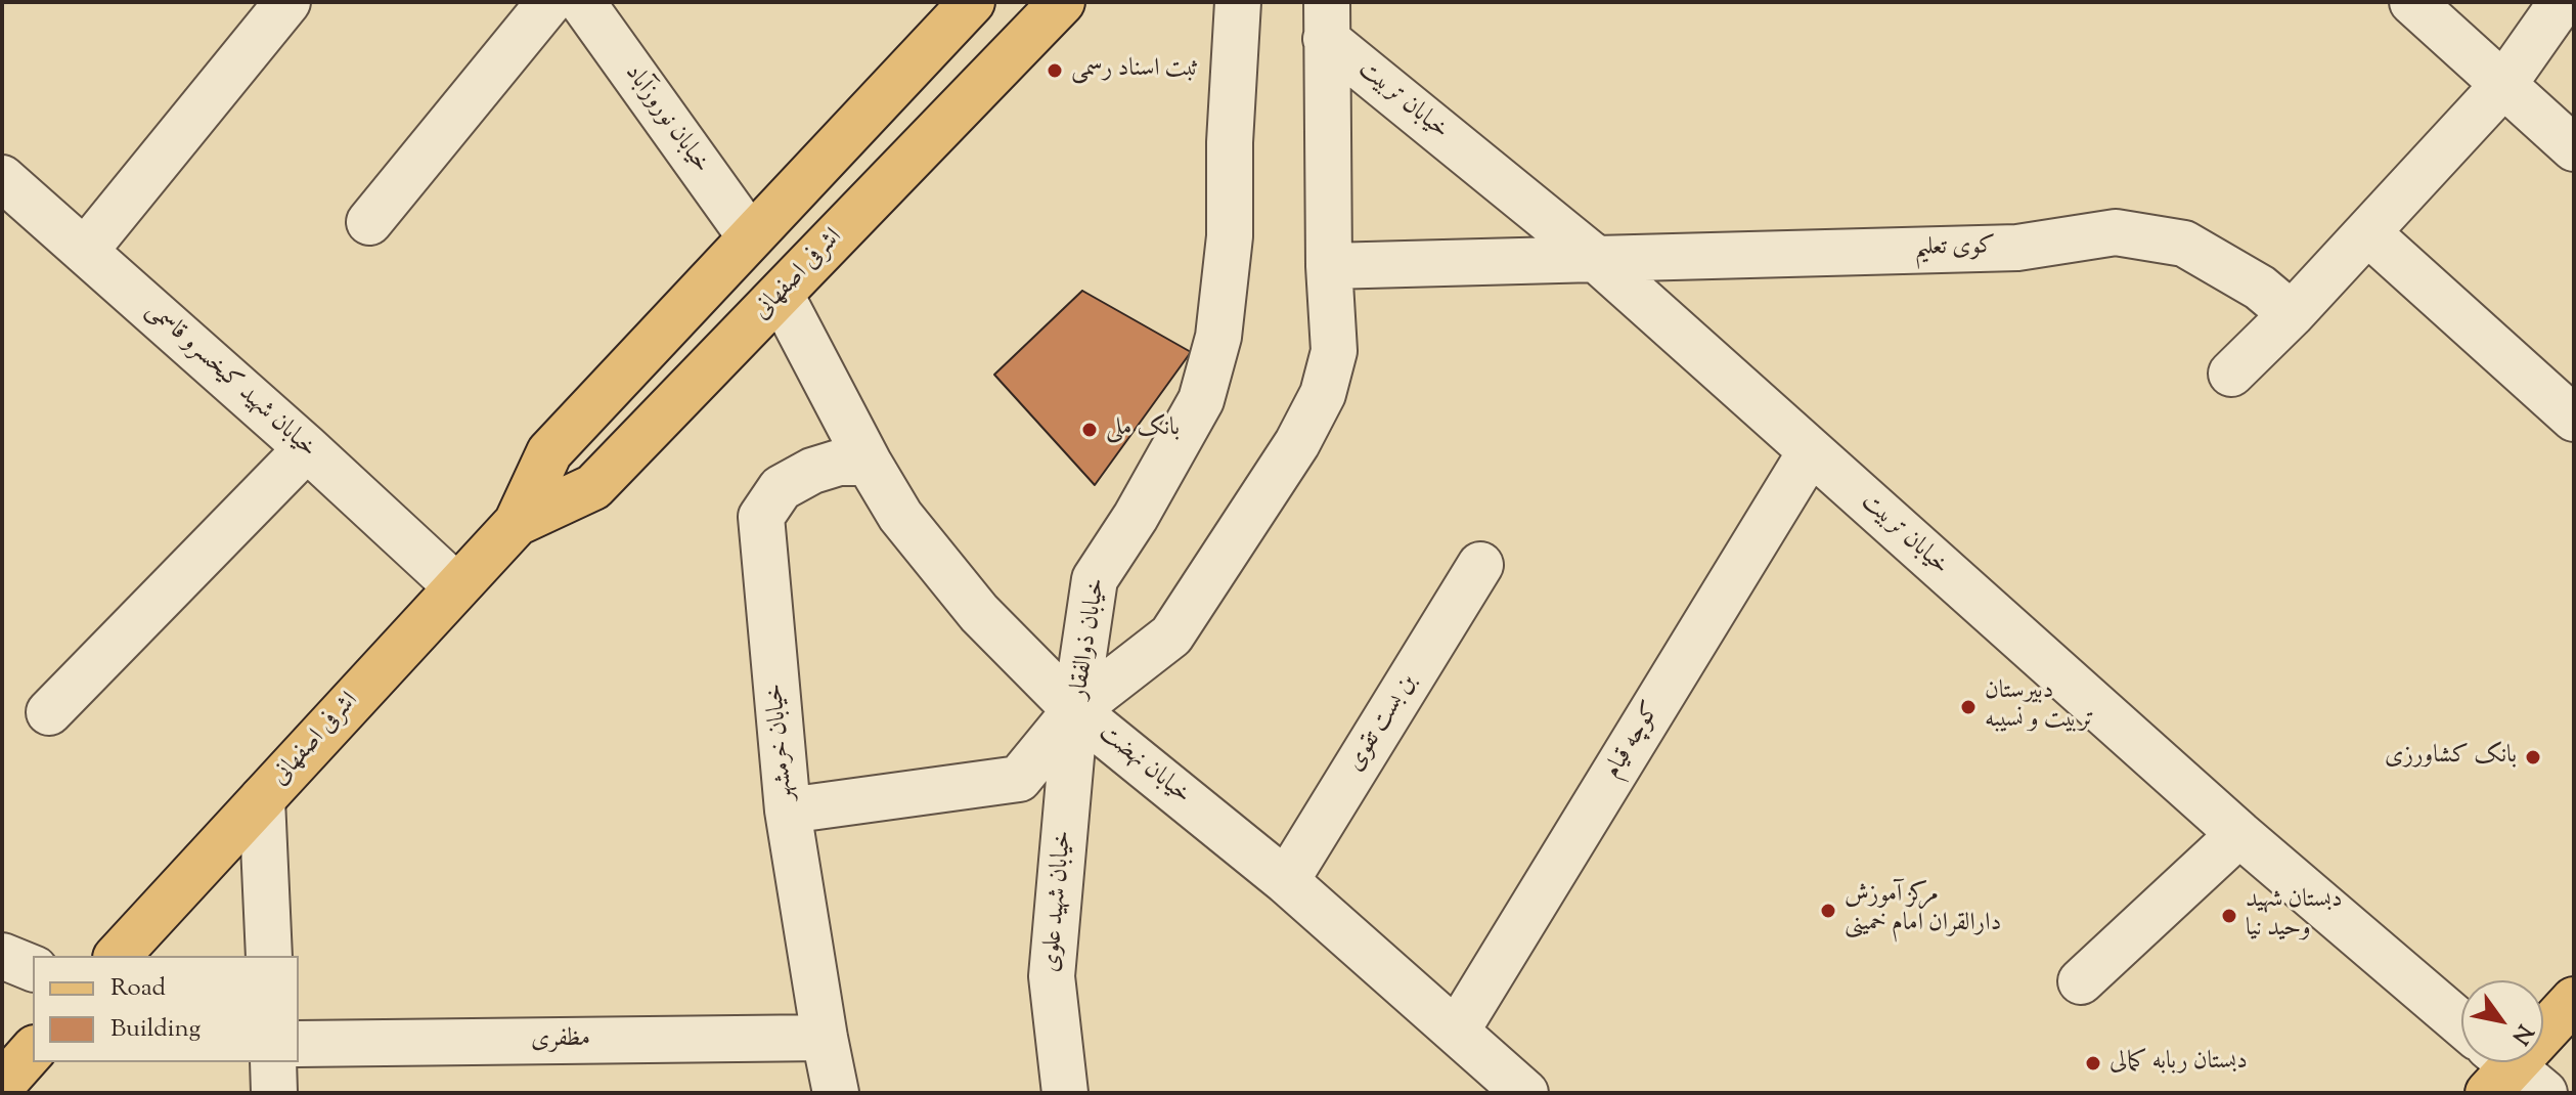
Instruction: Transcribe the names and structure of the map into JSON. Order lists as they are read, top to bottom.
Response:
{
  "streets": {
    "main road": ["اشرفی اصفهانی"],
    "street": [
      "خیابان تربیت",
      "خیابان نوروزآباد",
      "کوی تعلیم",
      "خیابان شهید کیخسرو قاسمی",
      "خیابان ذوالفقار",
      "بن بست تقوی",
      "کوچه قیام",
      "خیابان خرمشهر",
      "خیابان نهضت",
      "خیابان شهید علوی",
      "مظفری"
    ]
  },
  "crossings": [
    ["خیابان تربیت", "کوی تعلیم"],
    ["خیابان تربیت", "خیابان ذوالفقار"],
    ["خیابان تربیت", "کوچه قیام"],
    ["خیابان نوروزآباد", "اشرفی اصفهانی"],
    ["کوی تعلیم", "خیابان ذوالفقار"],
    ["اشرفی اصفهانی", "خیابان شهید کیخسرو قاسمی"],
    ["اشرفی اصفهانی", "خیابان نهضت"],
    ["خیابان ذوالفقار", "خیابان نهضت"],
    ["خیابان ذوالفقار", "خیابان شهید علوی"],
    ["بن بست تقوی", "خیابان نهضت"],
    ["کوچه قیام", "خیابان نهضت"],
    ["خیابان خرمشهر", "خیابان نهضت"],
    ["خیابان خرمشهر", "مظفری"],
    ["خیابان نهضت", "خیابان شهید علوی"]
  ],
  "places": [
    "ثبت اسناد رسمی",
    "بانک ملی",
    "دبیرستان تربیت و نسیبه",
    "بانک کشاورزی",
    "مرکز آموزش دارالقران امام خمینی",
    "دبستان شهید وحید نیا",
    "دبستان ربابه کمالی"
  ],
  "legend": ["Road", "Building"],
  "north": "bottom right"
}
